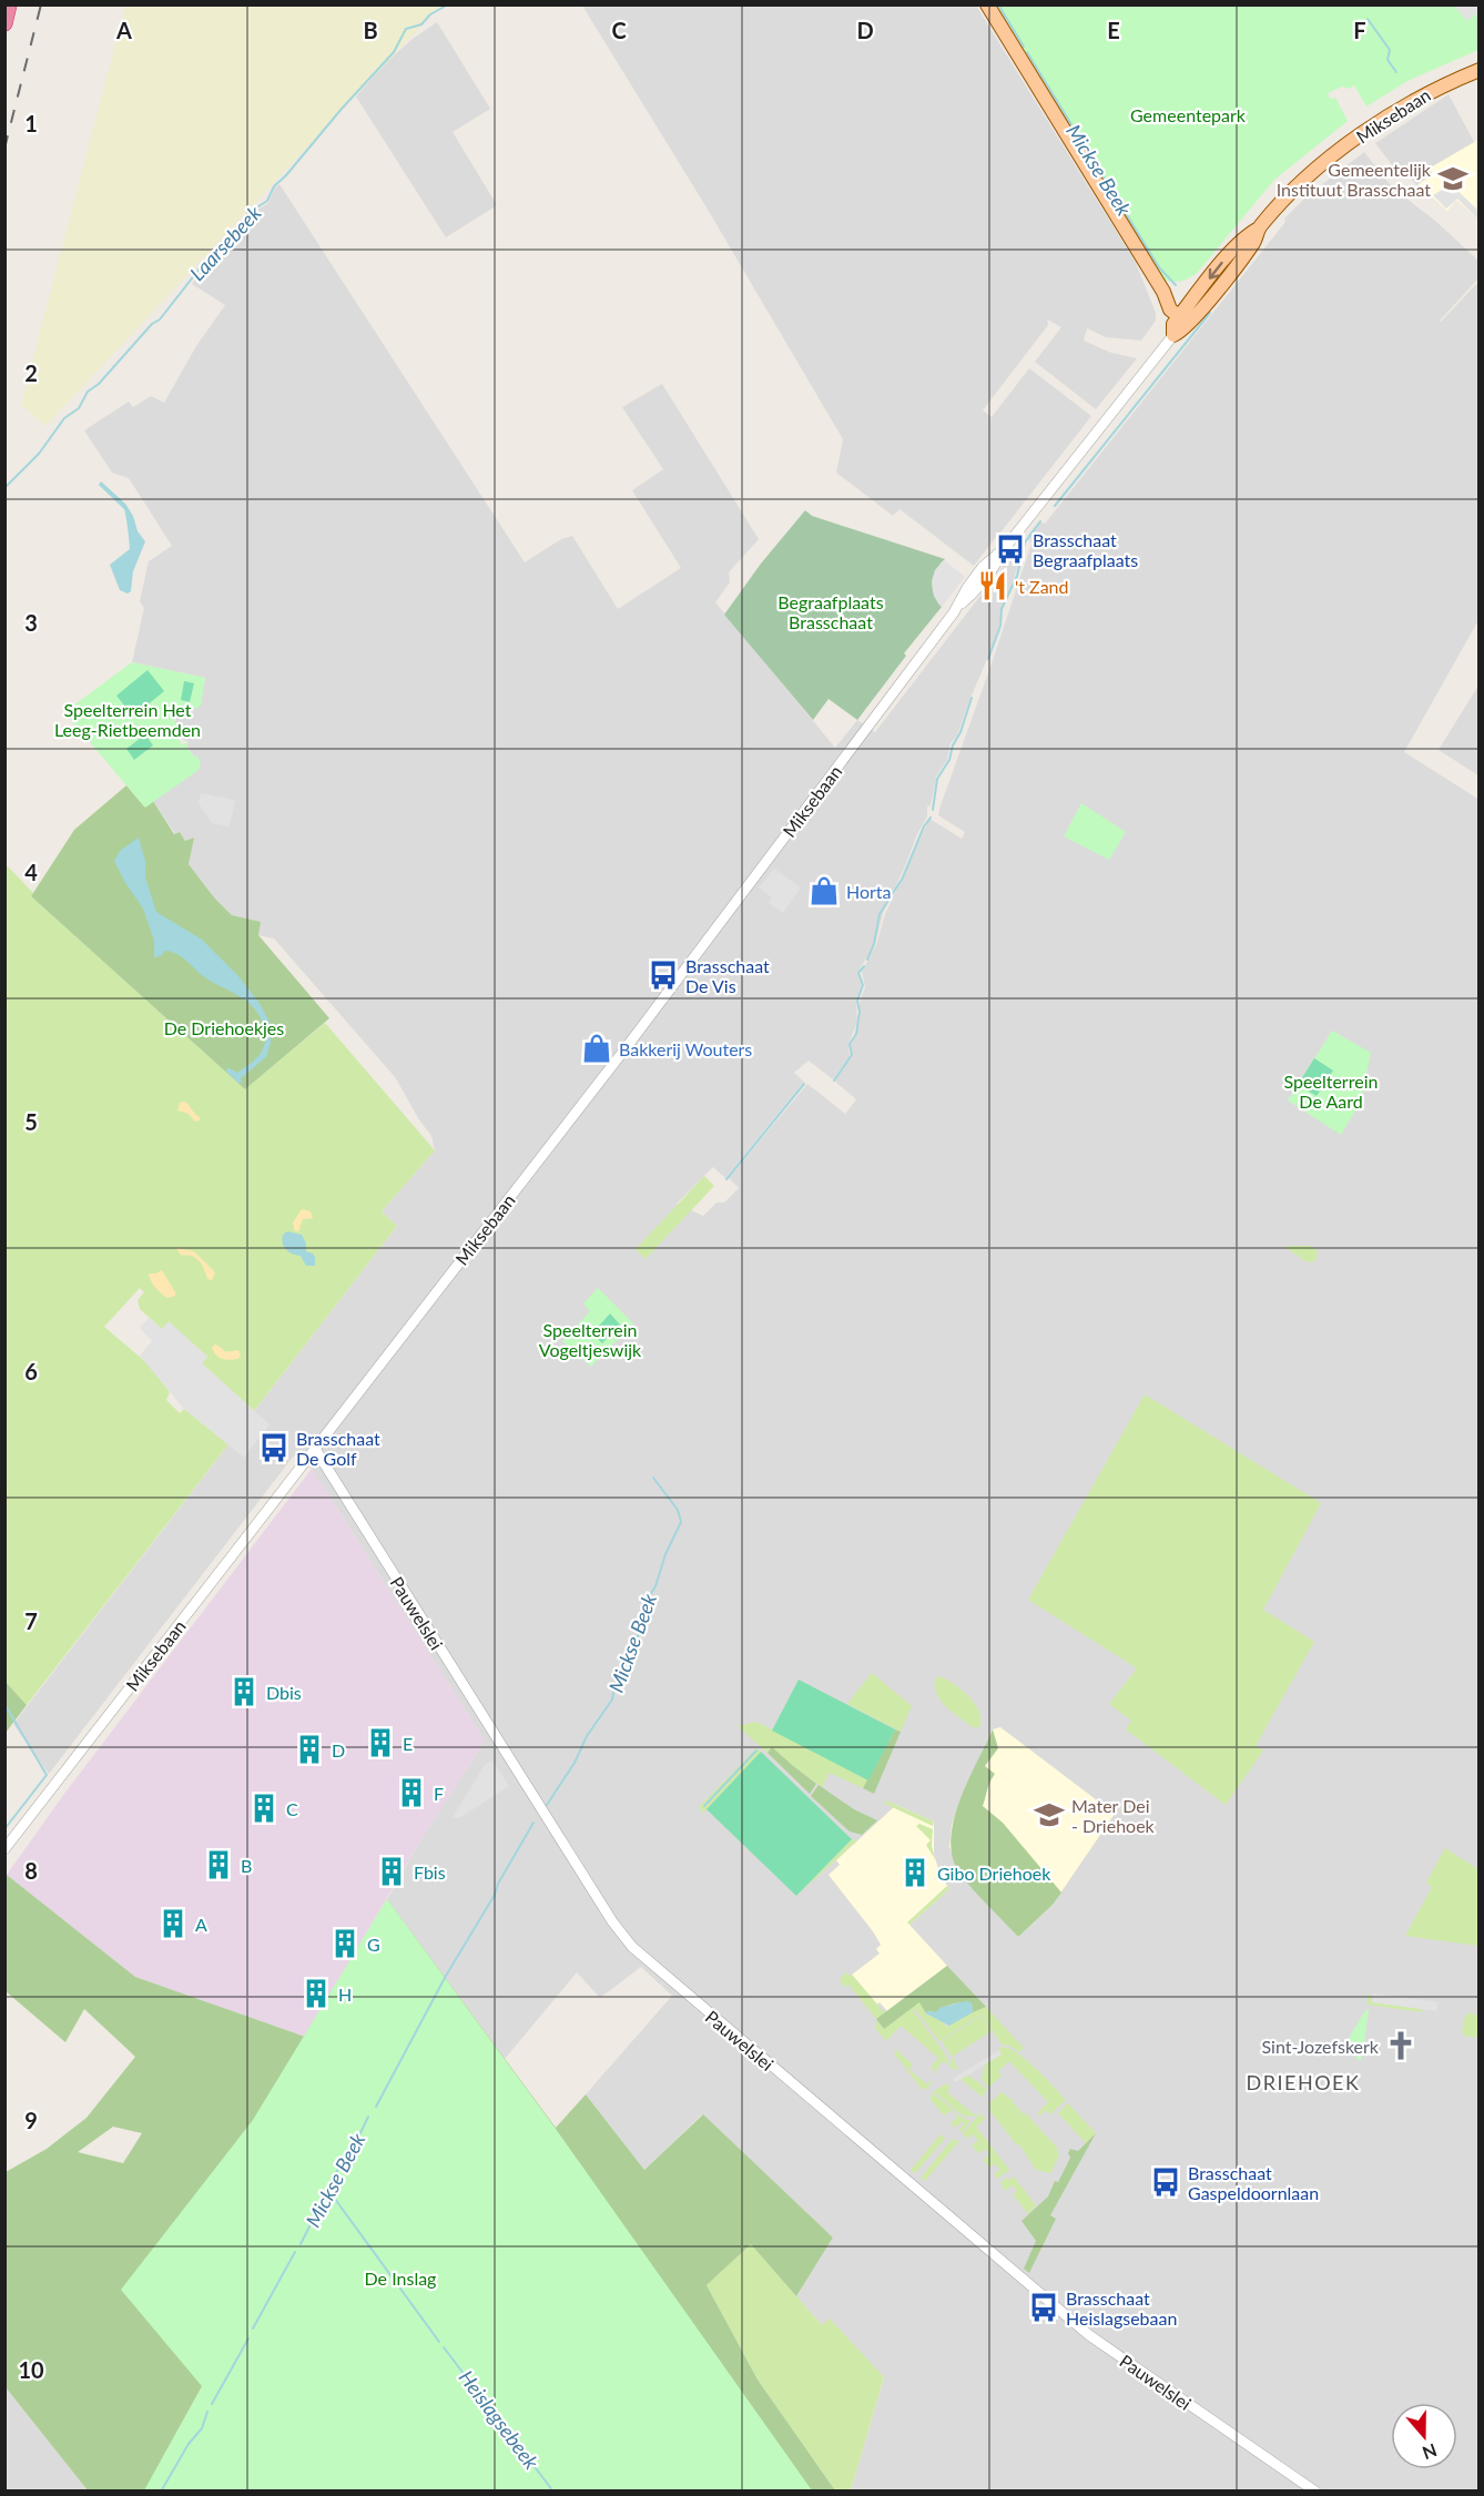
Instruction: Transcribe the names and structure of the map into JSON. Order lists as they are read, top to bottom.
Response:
{
  "streets": {
    "main road": ["Miksebaan"],
    "street": ["Pauwelslei"]
  },
  "crossings": [
    ["Miksebaan", "Pauwelslei"]
  ],
  "districts": ["DRIEHOEK"],
  "water": ["Mickse Beek", "Laarsebeek", "Heislagsebeek"],
  "parks": [
    "Gemeentepark",
    "Begraafplaats Brasschaat",
    "Speelterrein Het Leeg-Rietbeemden",
    "De Driehoekjes",
    "Speelterrein De Aard",
    "Speelterrein Vogeltjeswijk",
    "De Inslag"
  ],
  "places": {
    "school or university": ["Gemeentelijk Instituut Brasschaat", "Mater Dei - Driehoek"],
    "bus stop": [
      "Brasschaat Begraafplaats",
      "Brasschaat De Vis",
      "Brasschaat De Golf",
      "Brasschaat Gaspeldoornlaan",
      "Brasschaat Heislagsebaan"
    ],
    "restaurant": ["'t Zand"],
    "shop": ["Horta", "Bakkerij Wouters"],
    "building": [
      "Dbis",
      "E",
      "D",
      "F",
      "C",
      "B",
      "Fbis",
      "Gibo Driehoek",
      "A",
      "G",
      "H"
    ],
    "church": ["Sint-Jozefskerk"]
  },
  "north": "bottom",
  "grid": {
    "columns": [
      "A",
      "B",
      "C",
      "D",
      "E",
      "F"
    ],
    "rows": [
      "1",
      "2",
      "3",
      "4",
      "5",
      "6",
      "7",
      "8",
      "9",
      "10"
    ]
  }
}
